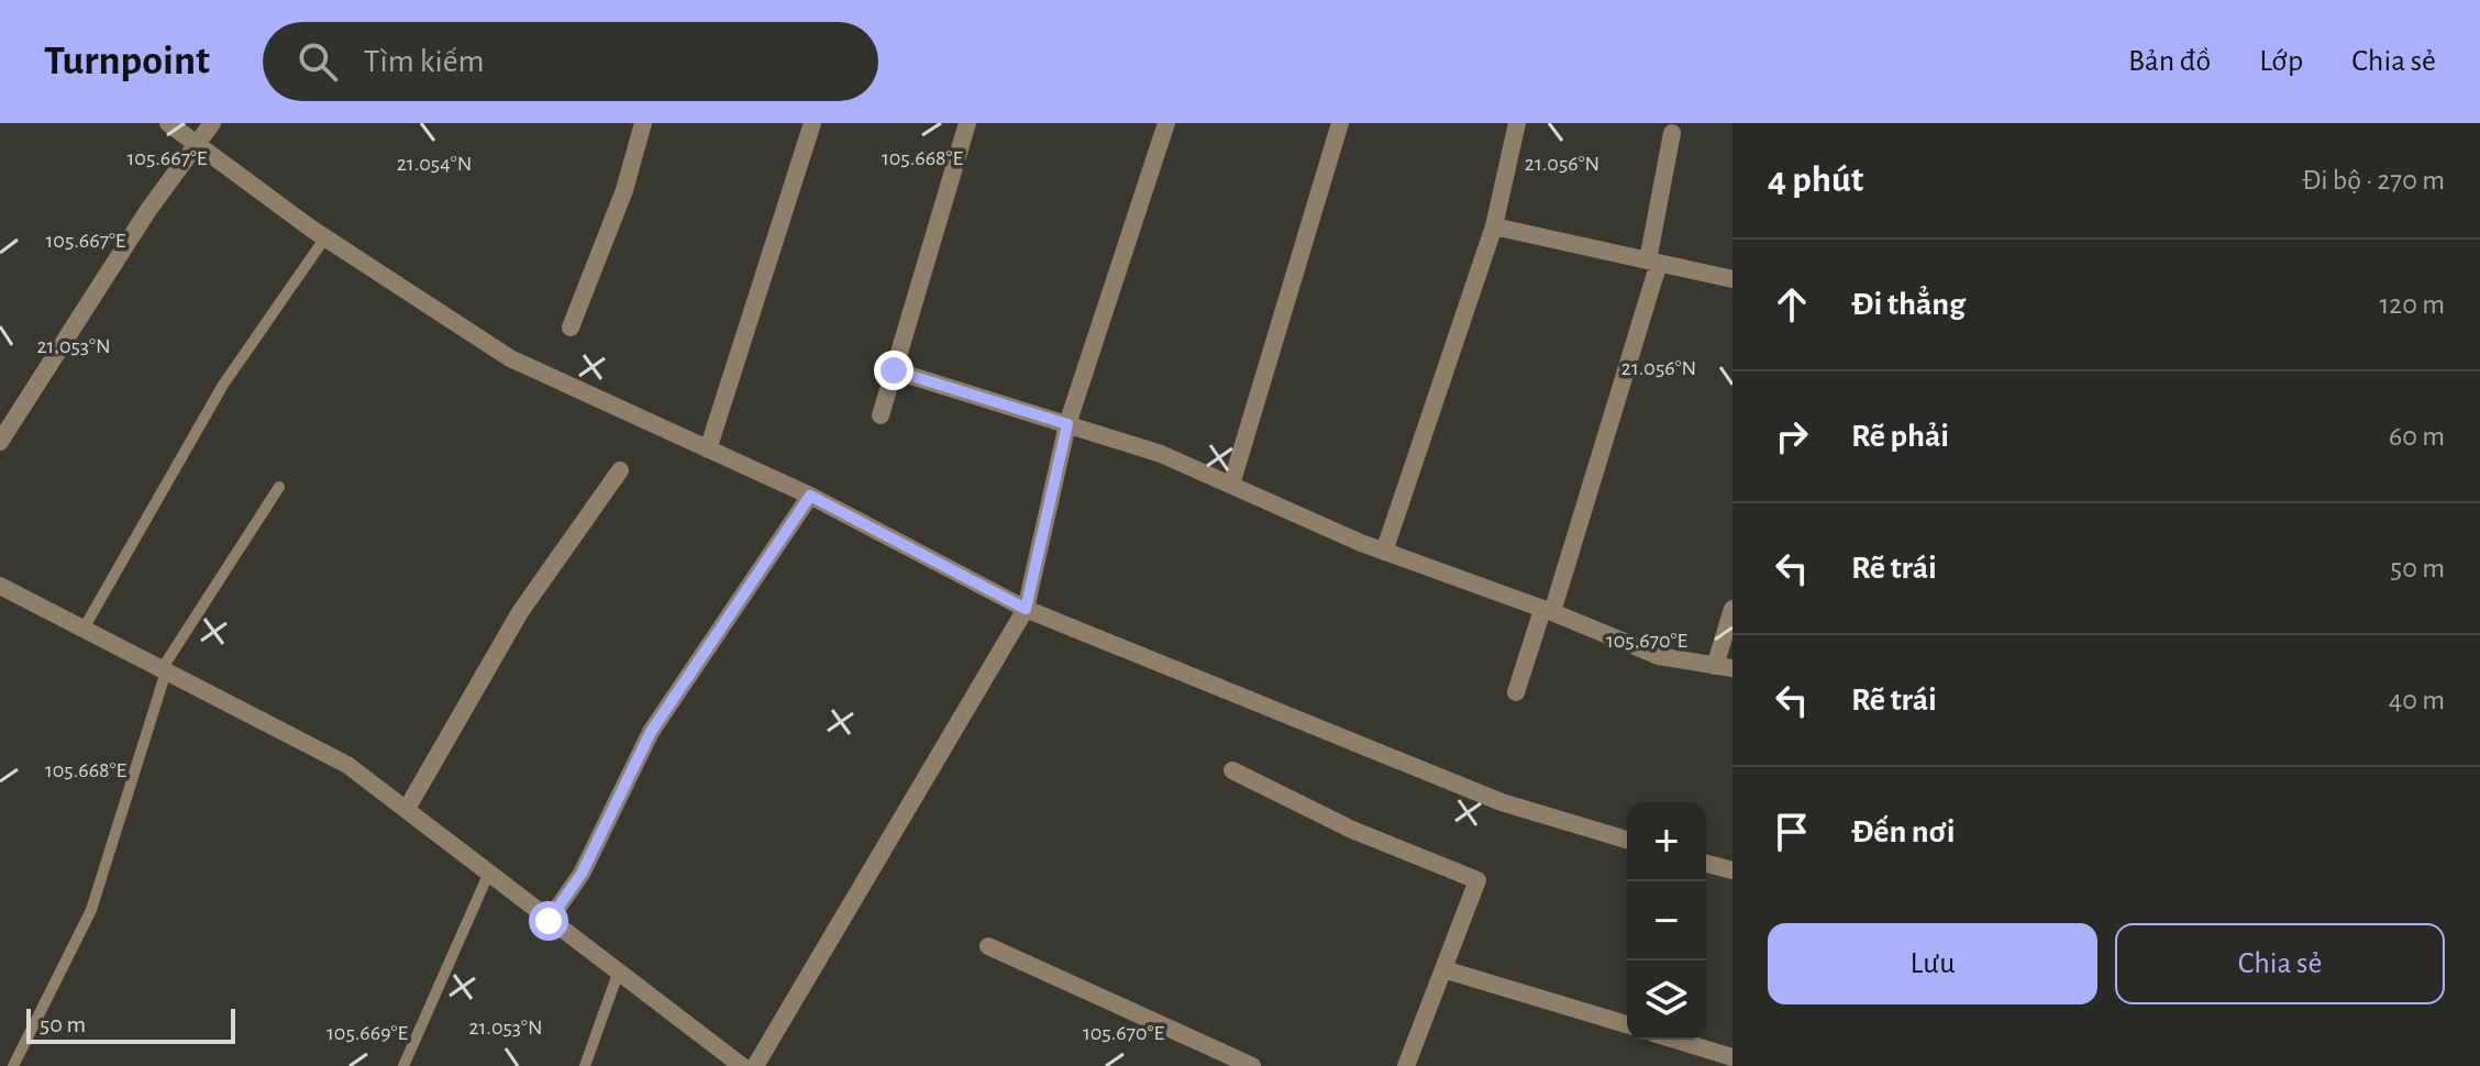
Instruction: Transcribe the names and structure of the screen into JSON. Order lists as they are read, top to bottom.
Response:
{
  "scale_bar": "50 m",
  "page": {
    "header": "Turnpoint",
    "search": "Tìm kiếm",
    "nav": ["Bản đồ", "Lớp", "Chia sẻ"],
    "heading": ["4 phút", "Đi bộ · 270 m"],
    "list": [
      ["Đi thẳng", "120 m"],
      ["Rẽ phải", "60 m"],
      ["Rẽ trái", "50 m"],
      ["Rẽ trái", "40 m"],
      "Đến nơi"
    ],
    "map_buttons": ["+", "−"],
    "buttons": ["Lưu", "Chia sẻ"],
    "scale": "50 m"
  },
  "coordinates": [
    "105.667°E",
    "105.668°E",
    "21.054°N",
    "21.056°N",
    "21.053°N",
    "105.670°E",
    "105.669°E"
  ]
}
